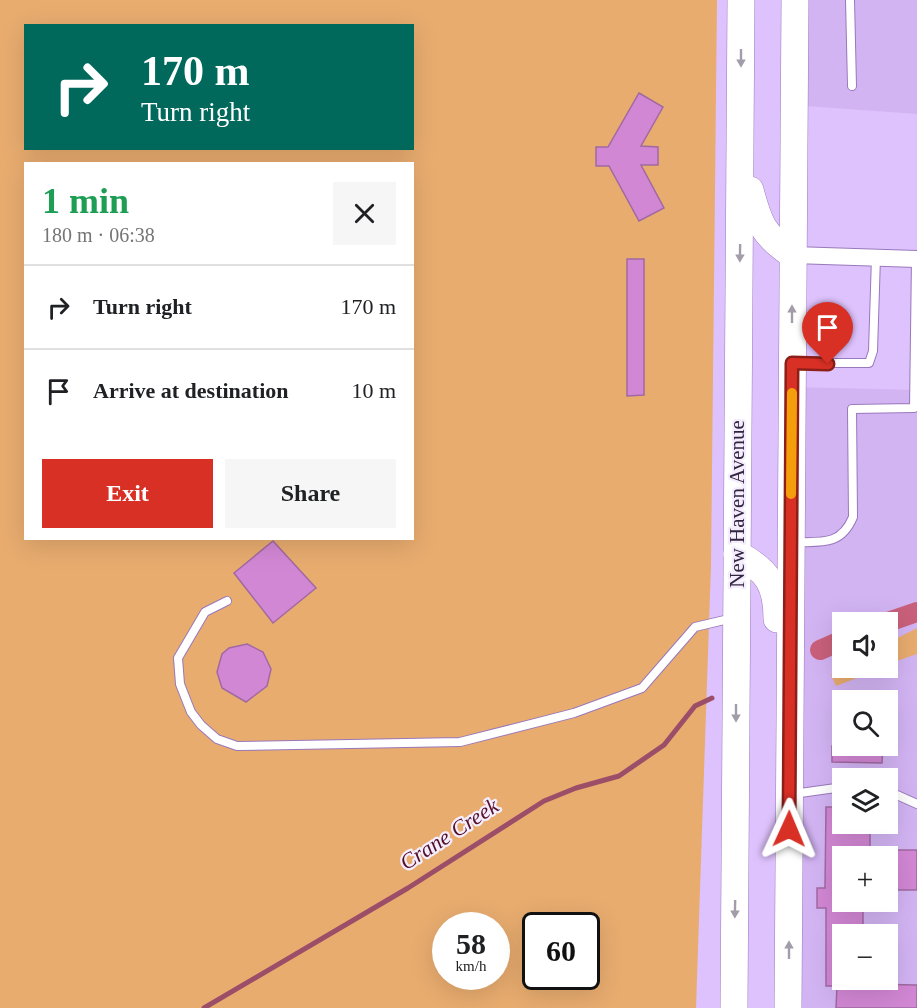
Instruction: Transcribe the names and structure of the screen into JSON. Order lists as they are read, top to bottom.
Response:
{
  "streets": {
    "main road": ["New Haven Avenue"]
  },
  "water": ["Crane Creek"],
  "page": {
    "turn": ["170 m", "Turn right"],
    "heading": ["1 min", "180 m · 06:38"],
    "list": [
      {
        "name": "Turn right",
        "value": "170 m"
      },
      {
        "name": "Arrive at destination",
        "value": "10 m"
      }
    ],
    "buttons": ["Exit", "Share"],
    "map_buttons": ["+", "−"],
    "speed": "58 km/h",
    "limit": "60"
  }
}
